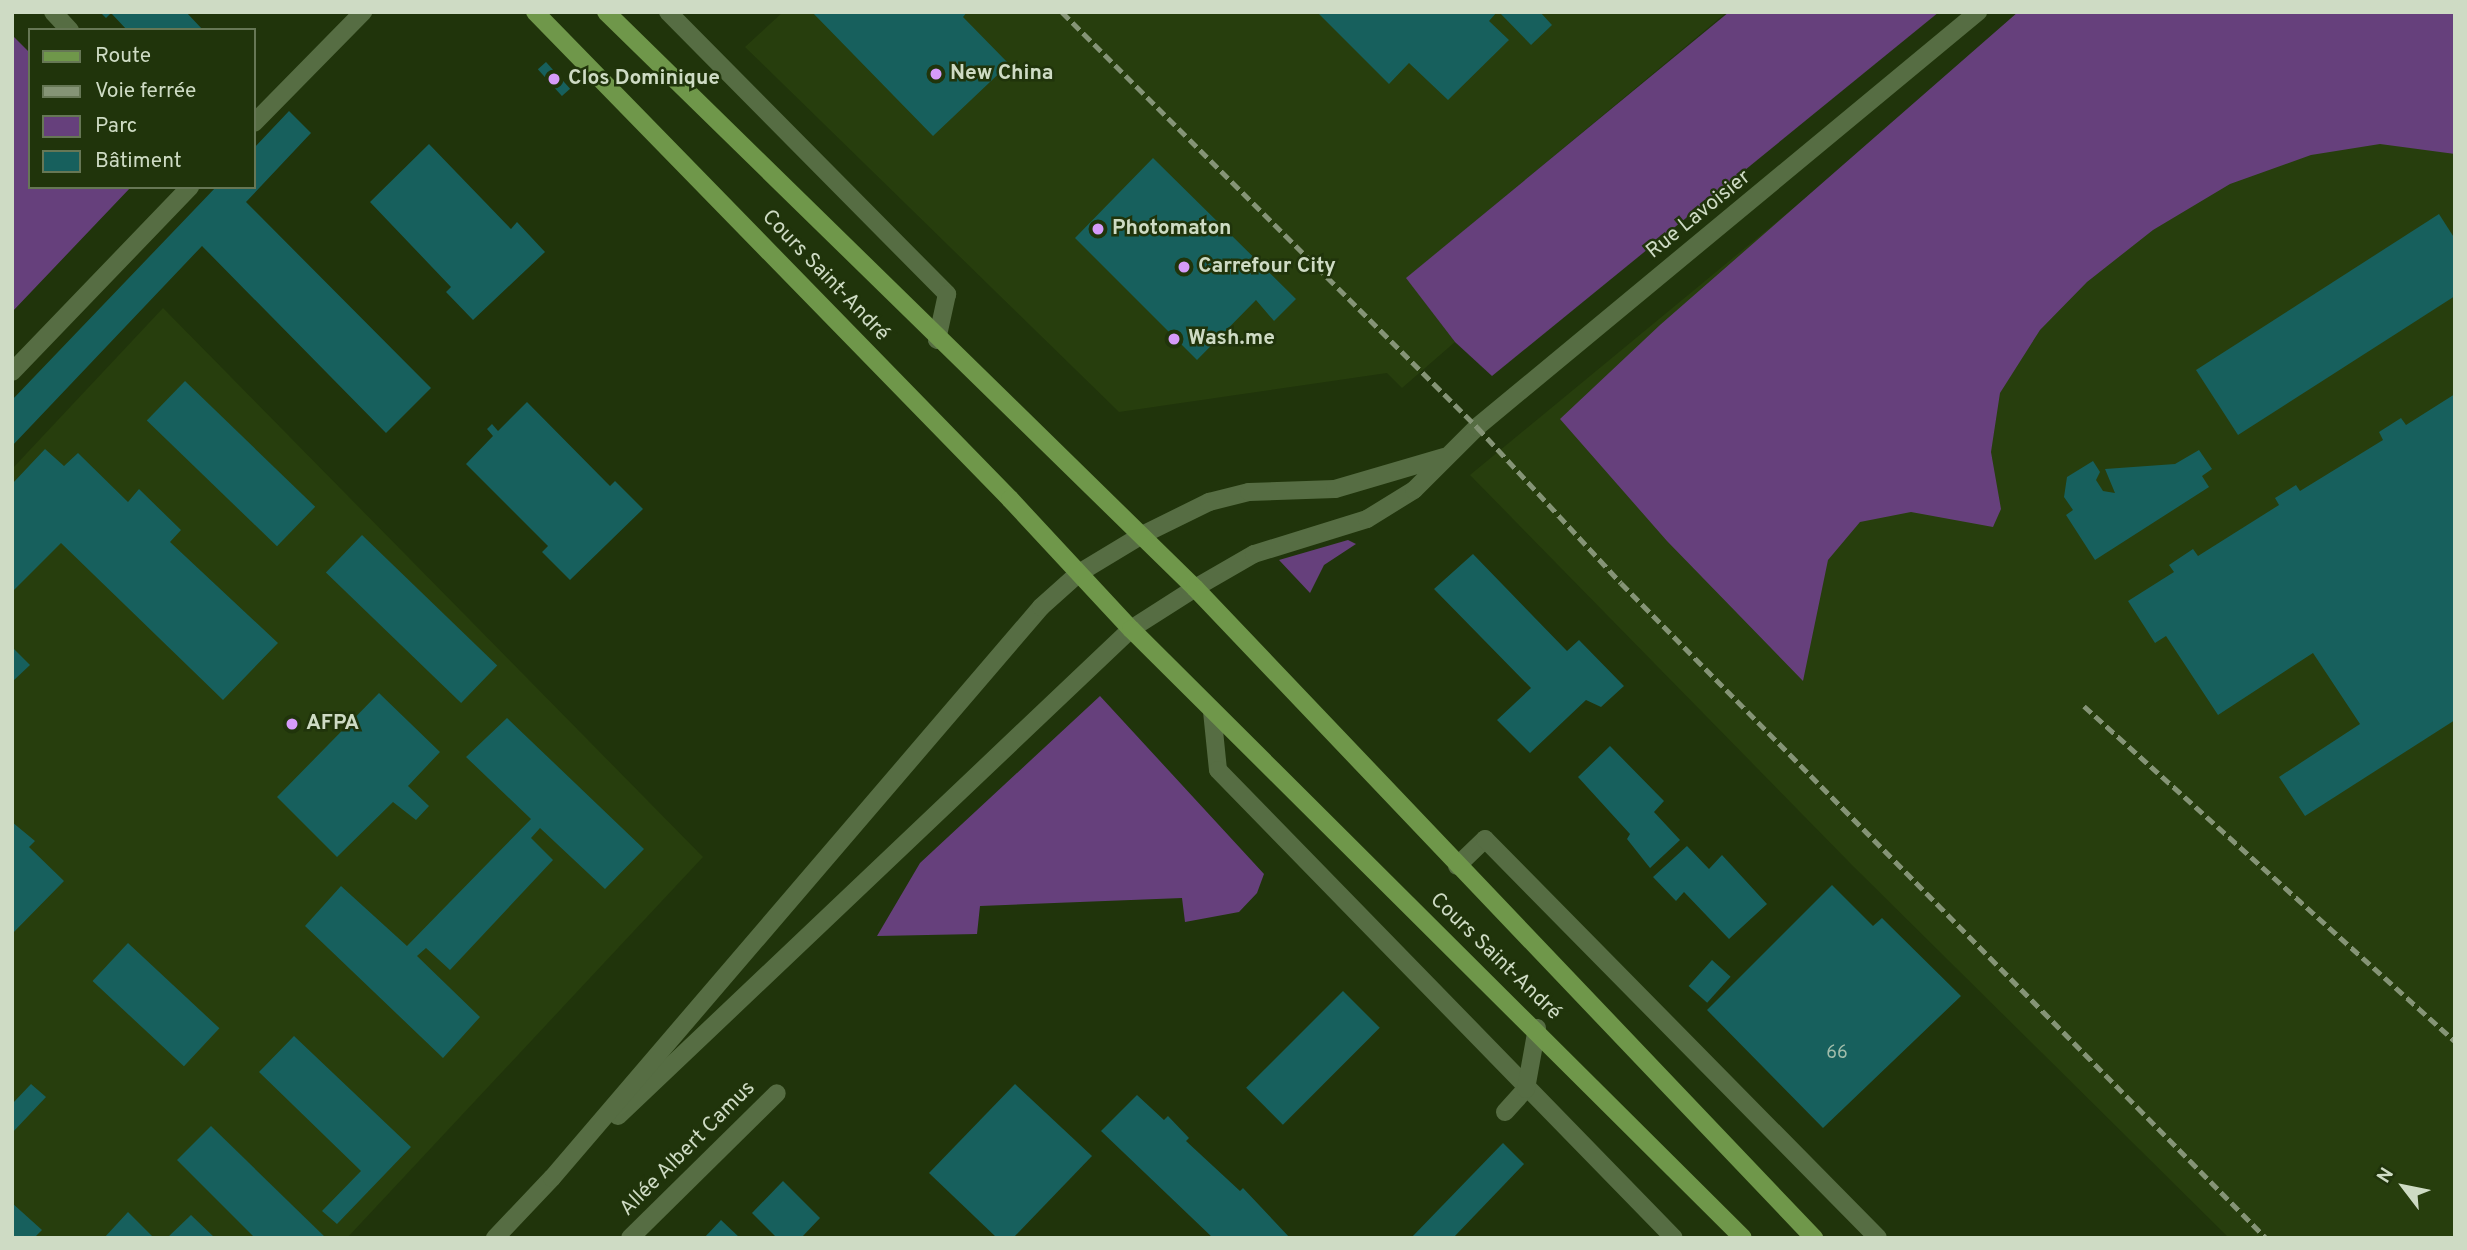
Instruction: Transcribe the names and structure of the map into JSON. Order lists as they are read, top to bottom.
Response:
{
  "streets": {
    "main road": ["Cours Saint-André"],
    "street": ["Rue Lavoisier", "Allée Albert Camus"]
  },
  "crossings": [
    ["Rue Lavoisier", "Cours Saint-André"]
  ],
  "places": [
    "New China",
    "Clos Dominique",
    "Photomaton",
    "Carrefour City",
    "Wash.me",
    "AFPA"
  ],
  "house_numbers": ["66"],
  "legend": [
    "Route",
    "Voie ferrée",
    "Parc",
    "Bâtiment"
  ],
  "north": "top left"
}
